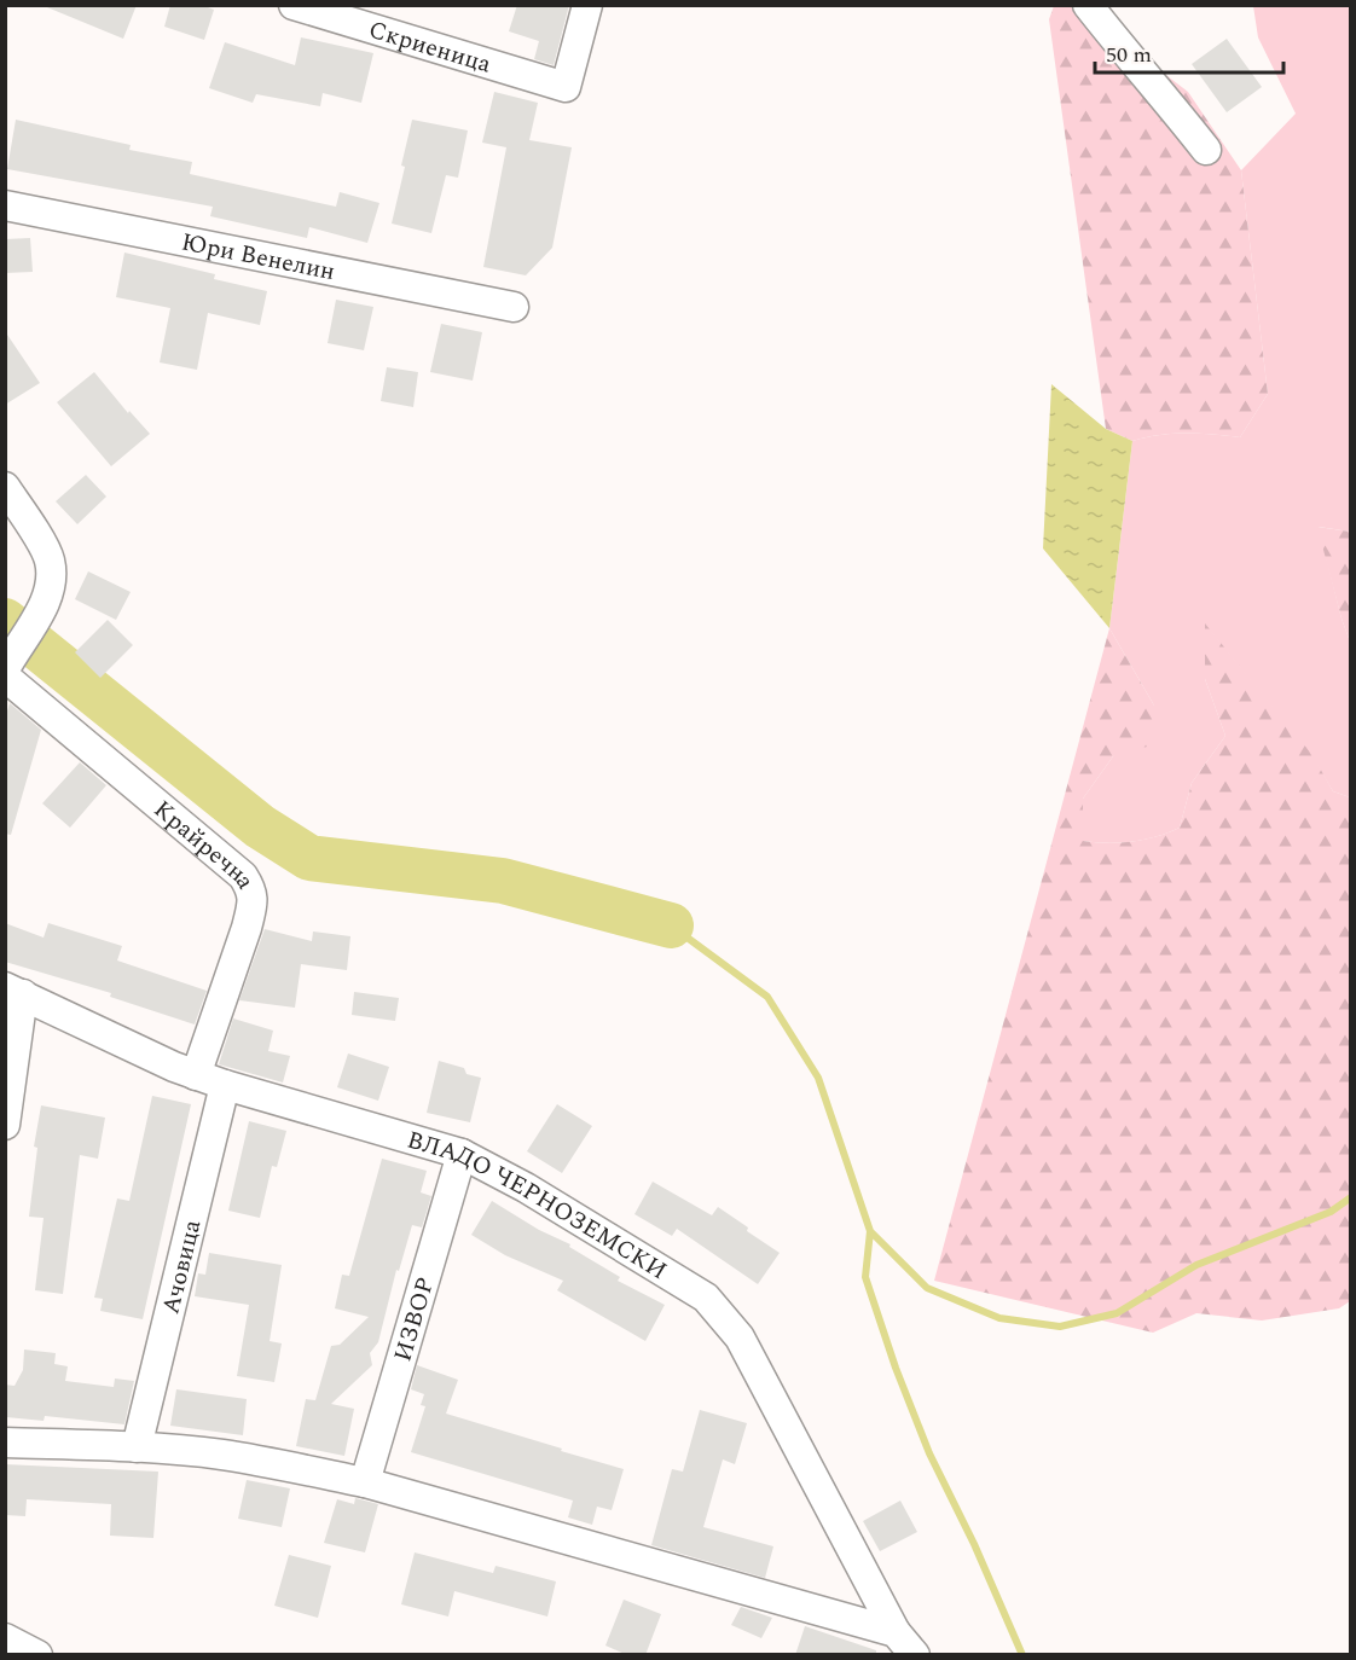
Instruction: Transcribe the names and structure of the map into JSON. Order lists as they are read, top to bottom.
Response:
{
  "streets": {
    "street": [
      "Скриеница",
      "Юри Венелин",
      "Крайречна",
      "ВЛАДО ЧЕРНОЗЕМСКИ",
      "Ачовица",
      "ИЗВОР"
    ]
  },
  "crossings": [
    ["Крайречна", "ВЛАДО ЧЕРНОЗЕМСКИ"],
    ["ВЛАДО ЧЕРНОЗЕМСКИ", "Ачовица"],
    ["ВЛАДО ЧЕРНОЗЕМСКИ", "ИЗВОР"]
  ],
  "scale_bar": "50 m"
}
